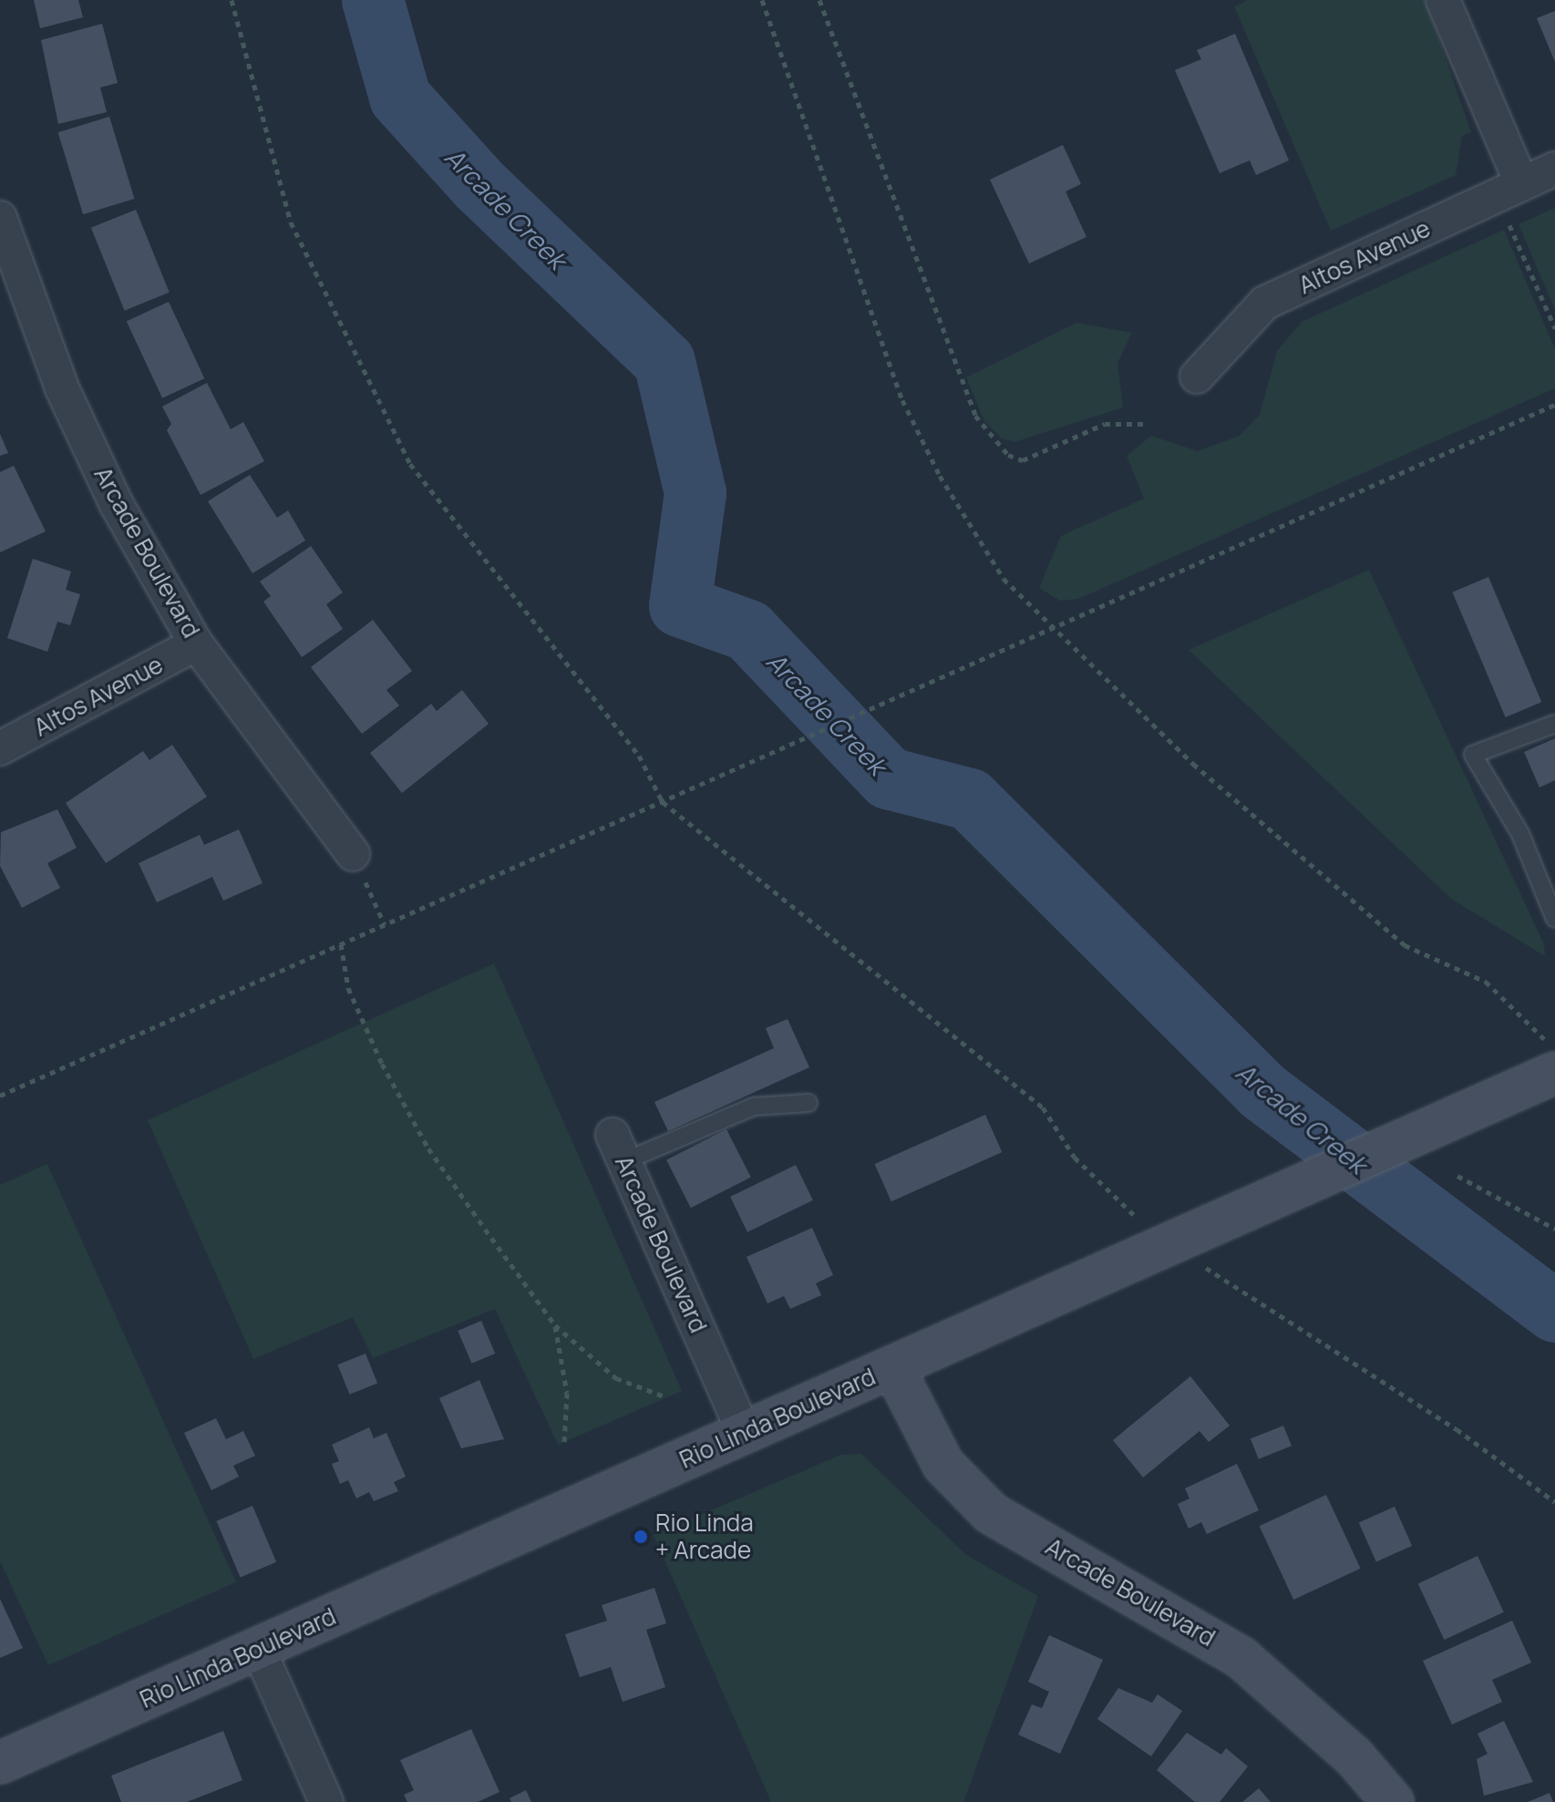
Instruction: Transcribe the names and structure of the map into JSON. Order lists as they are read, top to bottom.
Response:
{
  "streets": {
    "main road": ["Arcade Boulevard", "Rio Linda Boulevard"],
    "street": ["Altos Avenue"]
  },
  "crossings": [
    ["Altos Avenue", "Arcade Boulevard"],
    ["Arcade Boulevard", "Rio Linda Boulevard"]
  ],
  "water": ["Arcade Creek"],
  "places": ["Rio Linda + Arcade"]
}
